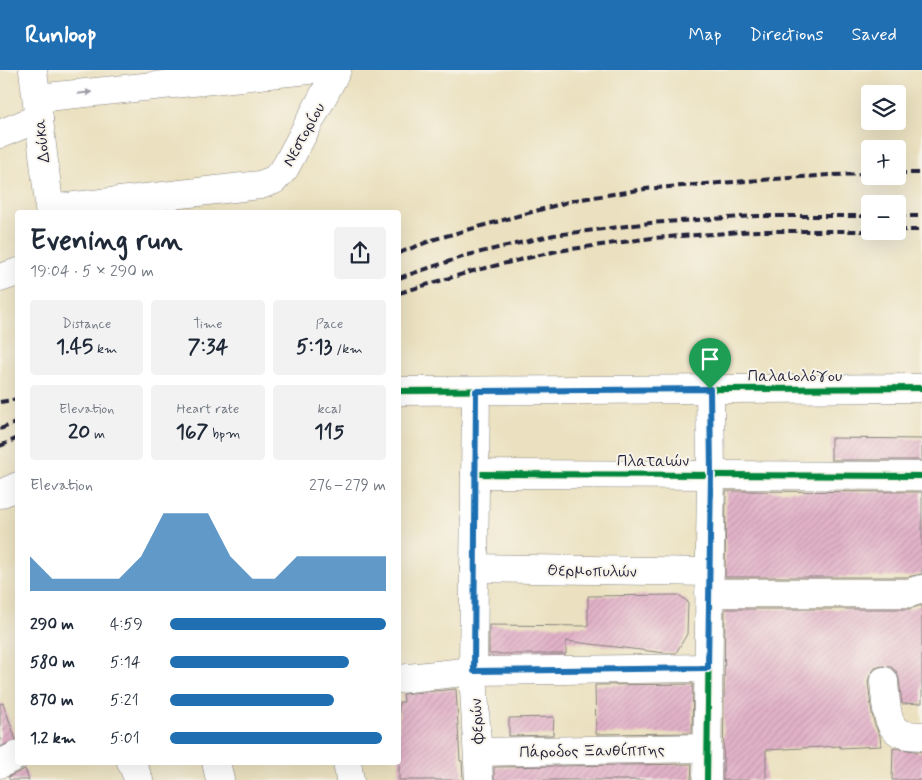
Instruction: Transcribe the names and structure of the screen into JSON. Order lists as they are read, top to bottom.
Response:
{
  "streets": {
    "street": [
      "Νεστορίου",
      "Δούκα",
      "Παλαιολόγου",
      "Πλαταιών",
      "Θερμοπυλών",
      "Φερών",
      "Πάροδος Ξανθίππης"
    ]
  },
  "crossings": [
    ["Παλαιολόγου", "Φερών"],
    ["Πλαταιών", "Φερών"],
    ["Θερμοπυλών", "Φερών"],
    ["Φερών", "Πάροδος Ξανθίππης"]
  ],
  "page": {
    "header": "Runloop",
    "nav": ["Map", "Directions", "Saved"],
    "map_buttons": ["+", "−"],
    "heading": ["Evening run", "19:04 · 5 × 290 m"],
    "stats": [
      ["Distance", "1.45 km"],
      ["Time", "7:34"],
      ["Pace", "5:13 /km"],
      ["Elevation", "20 m"],
      ["Heart rate", "167 bpm"],
      ["kcal", "115"]
    ],
    "chart": ["Elevation", "276–279 m"],
    "list": [
      {
        "name": "290 m",
        "note": "4:59"
      },
      {
        "name": "580 m",
        "note": "5:14"
      },
      {
        "name": "870 m",
        "note": "5:21"
      },
      {
        "name": "1.2 km",
        "note": "5:01"
      }
    ]
  }
}
